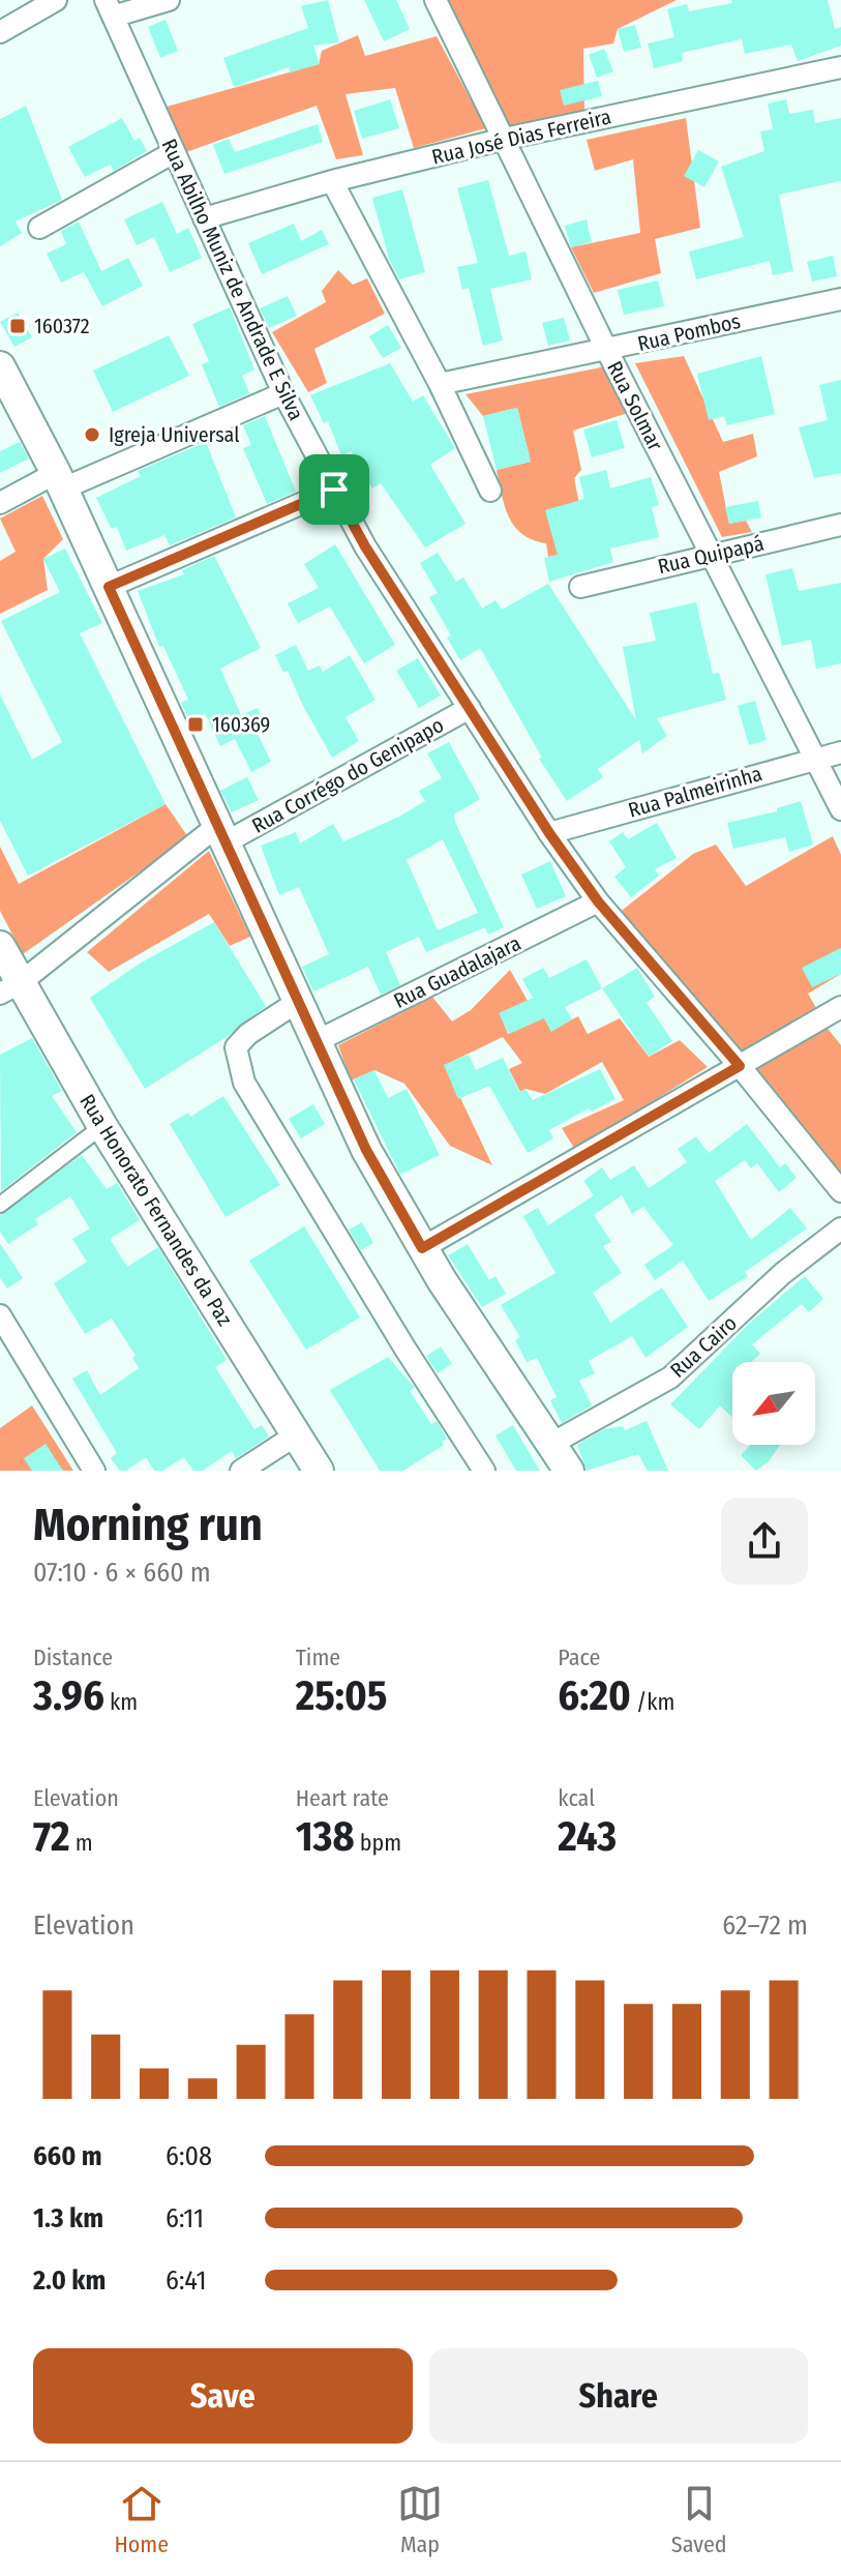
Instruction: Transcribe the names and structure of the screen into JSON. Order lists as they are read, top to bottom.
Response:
{
  "streets": {
    "main road": ["Rua Honorato Fernandes da Paz"],
    "street": [
      "Rua José Dias Ferreira",
      "Rua Abilho Muniz de Andrade E Silva",
      "Rua Pombos",
      "Rua Solmar",
      "Rua Quipapá",
      "Rua Corrégo do Genipapo",
      "Rua Palmeirinha",
      "Rua Guadalajara",
      "Rua Cairo"
    ]
  },
  "crossings": [
    ["Rua José Dias Ferreira", "Rua Abilho Muniz de Andrade E Silva"],
    ["Rua José Dias Ferreira", "Rua Solmar"],
    ["Rua Abilho Muniz de Andrade E Silva", "Rua Corrégo do Genipapo"],
    ["Rua Abilho Muniz de Andrade E Silva", "Rua Palmeirinha"],
    ["Rua Abilho Muniz de Andrade E Silva", "Rua Guadalajara"],
    ["Rua Pombos", "Rua Solmar"],
    ["Rua Solmar", "Rua Quipapá"],
    ["Rua Solmar", "Rua Palmeirinha"],
    ["Rua Corrégo do Genipapo", "Rua Honorato Fernandes da Paz"]
  ],
  "places": {
    "transit": ["160372", "160369"],
    "other": ["Igreja Universal"]
  },
  "north": "bottom left",
  "page": {
    "heading": ["Morning run", "07:10 · 6 × 660 m"],
    "stats": [
      ["Distance", "3.96 km"],
      ["Time", "25:05"],
      ["Pace", "6:20 /km"],
      ["Elevation", "72 m"],
      ["Heart rate", "138 bpm"],
      ["kcal", "243"]
    ],
    "chart": ["Elevation", "62–72 m"],
    "list": [
      {
        "name": "660 m",
        "note": "6:08"
      },
      {
        "name": "1.3 km",
        "note": "6:11"
      },
      {
        "name": "2.0 km",
        "note": "6:41"
      }
    ],
    "buttons": ["Save", "Share"],
    "tabs": ["Home", "Map", "Saved"]
  }
}
